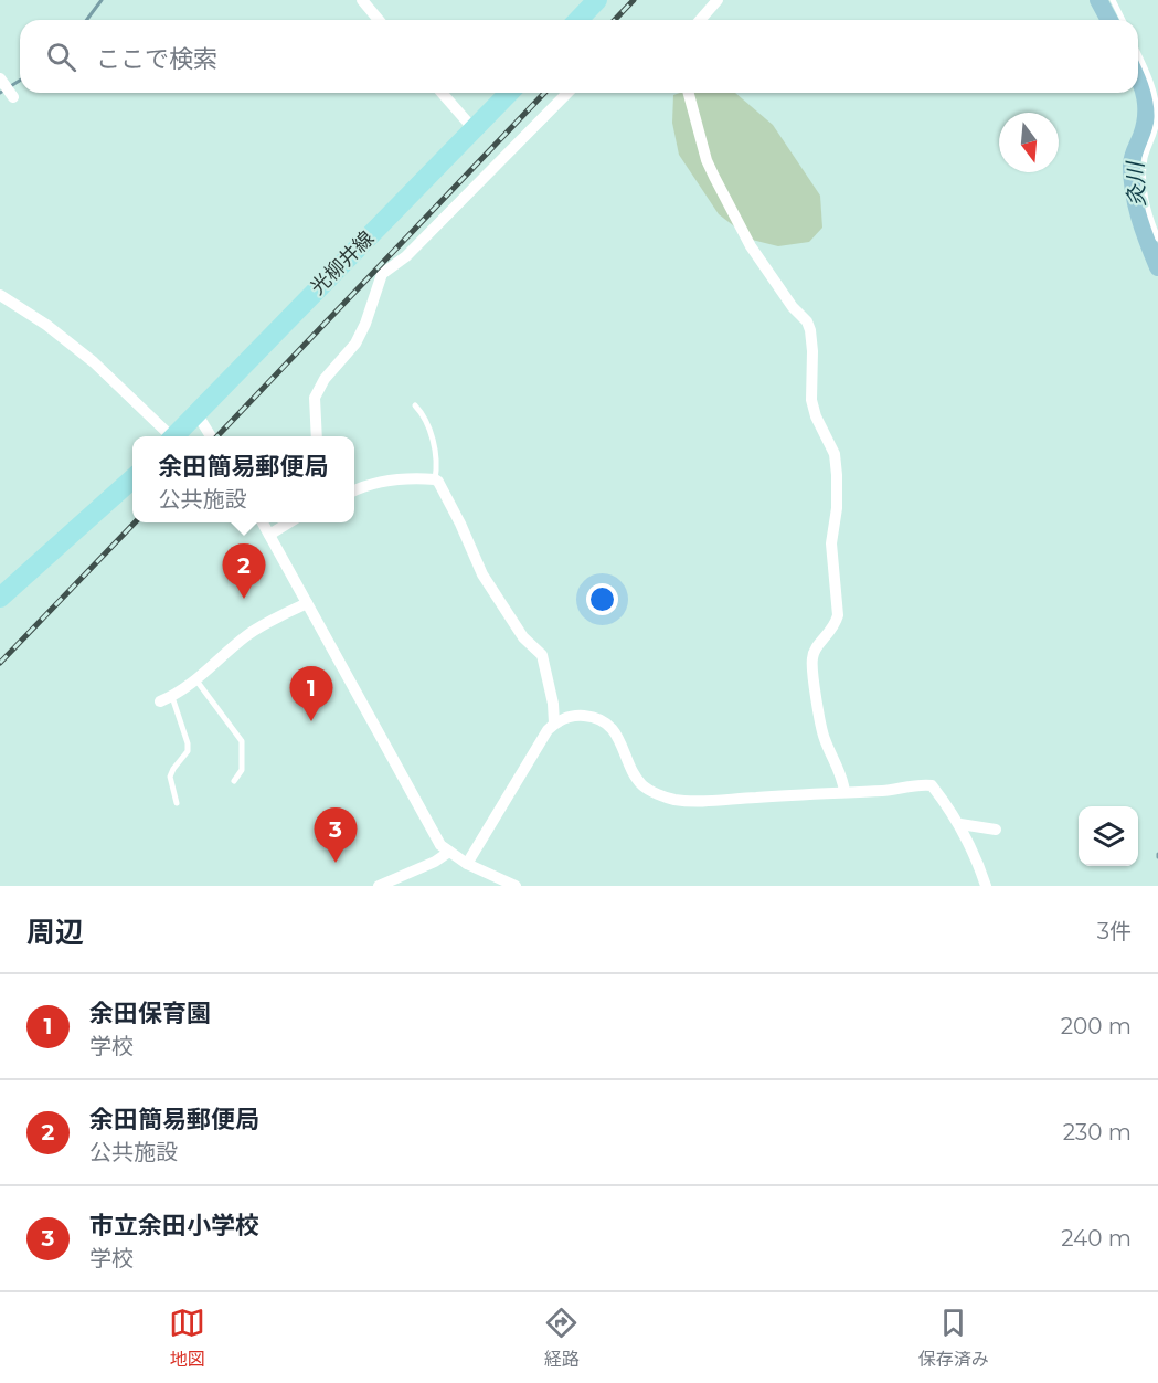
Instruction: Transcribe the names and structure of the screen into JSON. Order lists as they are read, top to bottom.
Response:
{
  "streets": {
    "main road": ["光柳井線"]
  },
  "water": ["灸川"],
  "north": "bottom",
  "page": {
    "search": "ここで検索",
    "popup": ["余田簡易郵便局", "公共施設"],
    "pins": ["2", "1", "3"],
    "heading": ["周辺", "3件"],
    "list": [
      {
        "mark": "1",
        "name": "余田保育園",
        "note": "学校",
        "value": "200 m"
      },
      {
        "mark": "2",
        "name": "余田簡易郵便局",
        "note": "公共施設",
        "value": "230 m"
      },
      {
        "mark": "3",
        "name": "市立余田小学校",
        "note": "学校",
        "value": "240 m"
      }
    ],
    "nav": ["地図", "経路", "保存済み"]
  }
}
